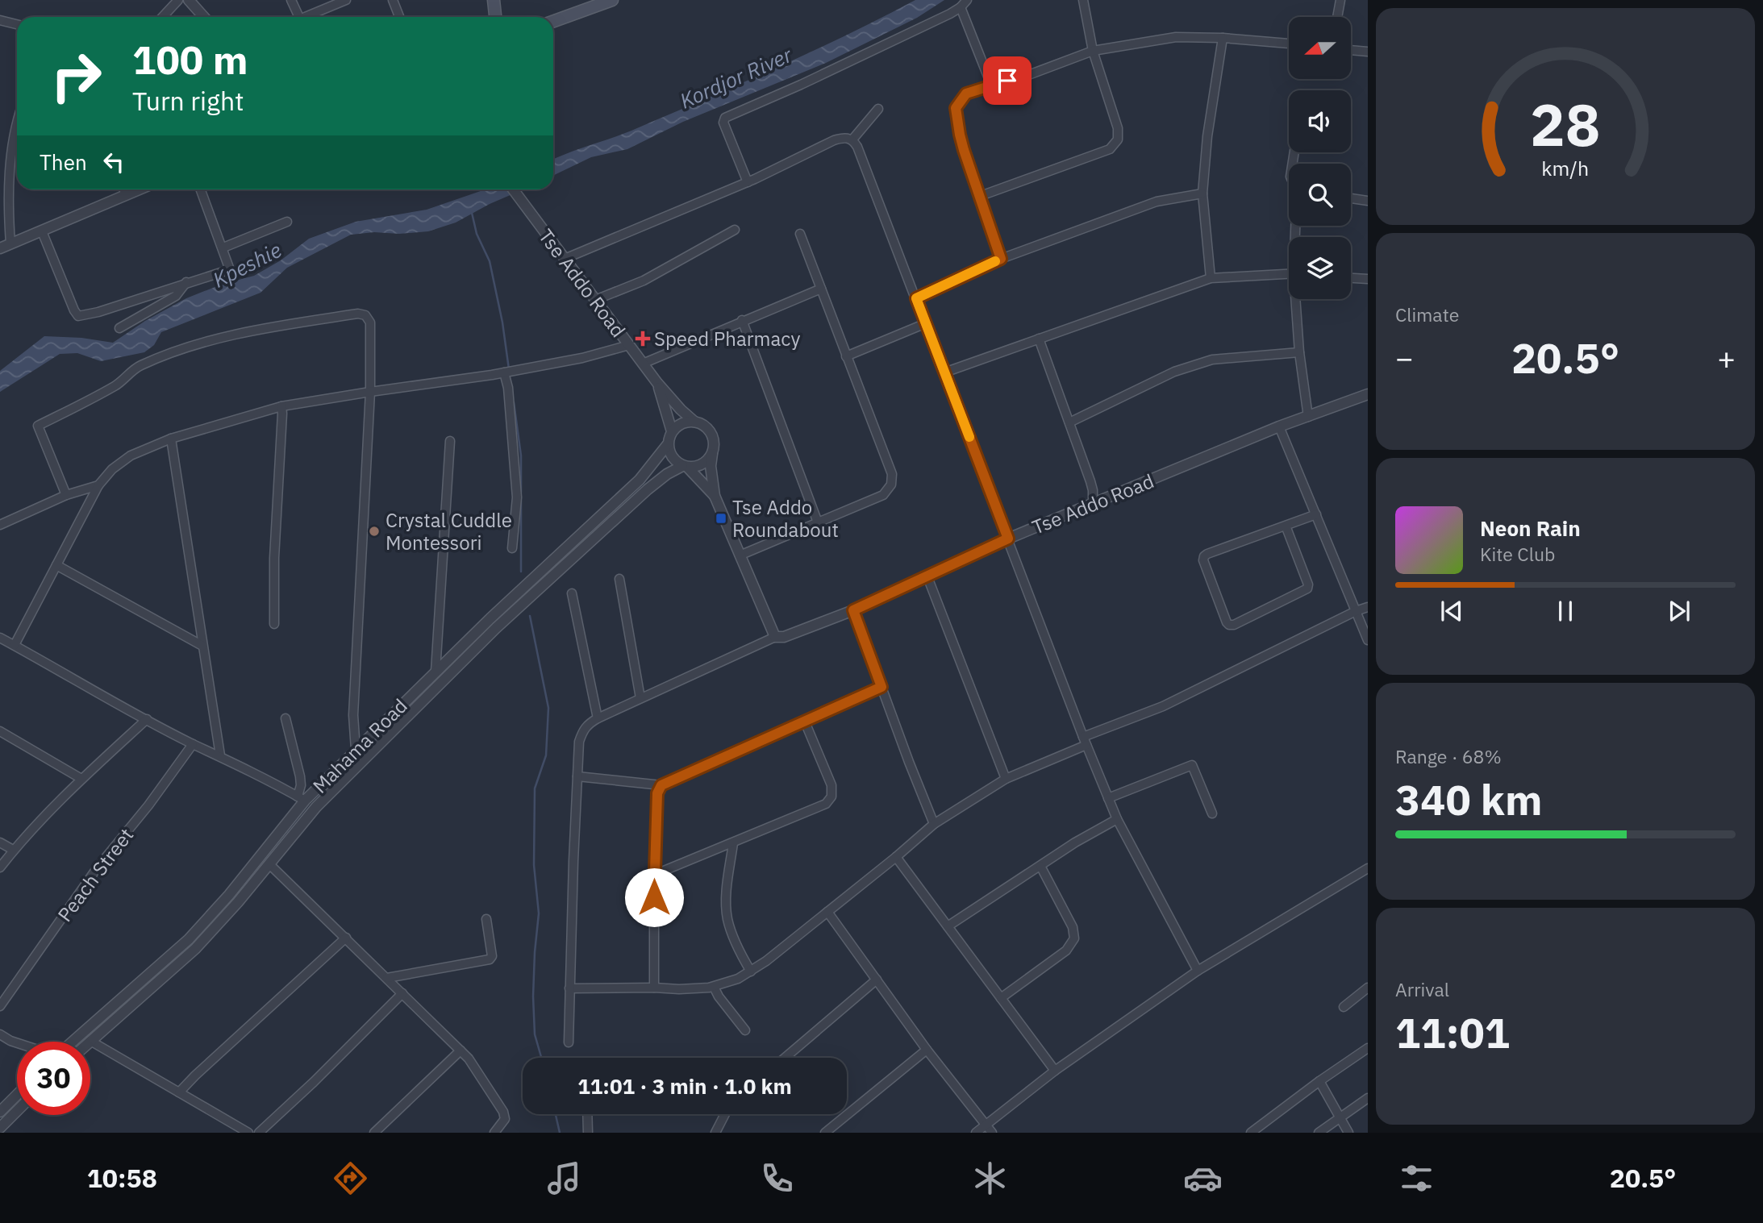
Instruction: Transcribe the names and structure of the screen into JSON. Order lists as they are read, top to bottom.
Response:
{
  "streets": {
    "street": ["Tse Addo Road", "Mahama Road", "Peach Street"]
  },
  "crossings": [
    ["Tse Addo Road", "Mahama Road"]
  ],
  "water": ["Kordjor River", "Kpeshie"],
  "places": {
    "health": ["Speed Pharmacy"],
    "transit": ["Tse Addo Roundabout"],
    "other": ["Crystal Cuddle Montessori"]
  },
  "north": "left",
  "page": {
    "turn": ["100 m", "Turn right"],
    "then": "Then",
    "tile": [
      "Climate",
      ["Range · 68%", "340 km"],
      ["Arrival", "11:01"]
    ],
    "heat": ["−", "20.5°", "+"],
    "song": ["Neon Rain", "Kite Club"],
    "limit": "30",
    "trip": "11:01 · 3 min · 1.0 km",
    "tabs": ["10:58", "20.5°"],
    "gauge": ["28", "km/h"]
  }
}
